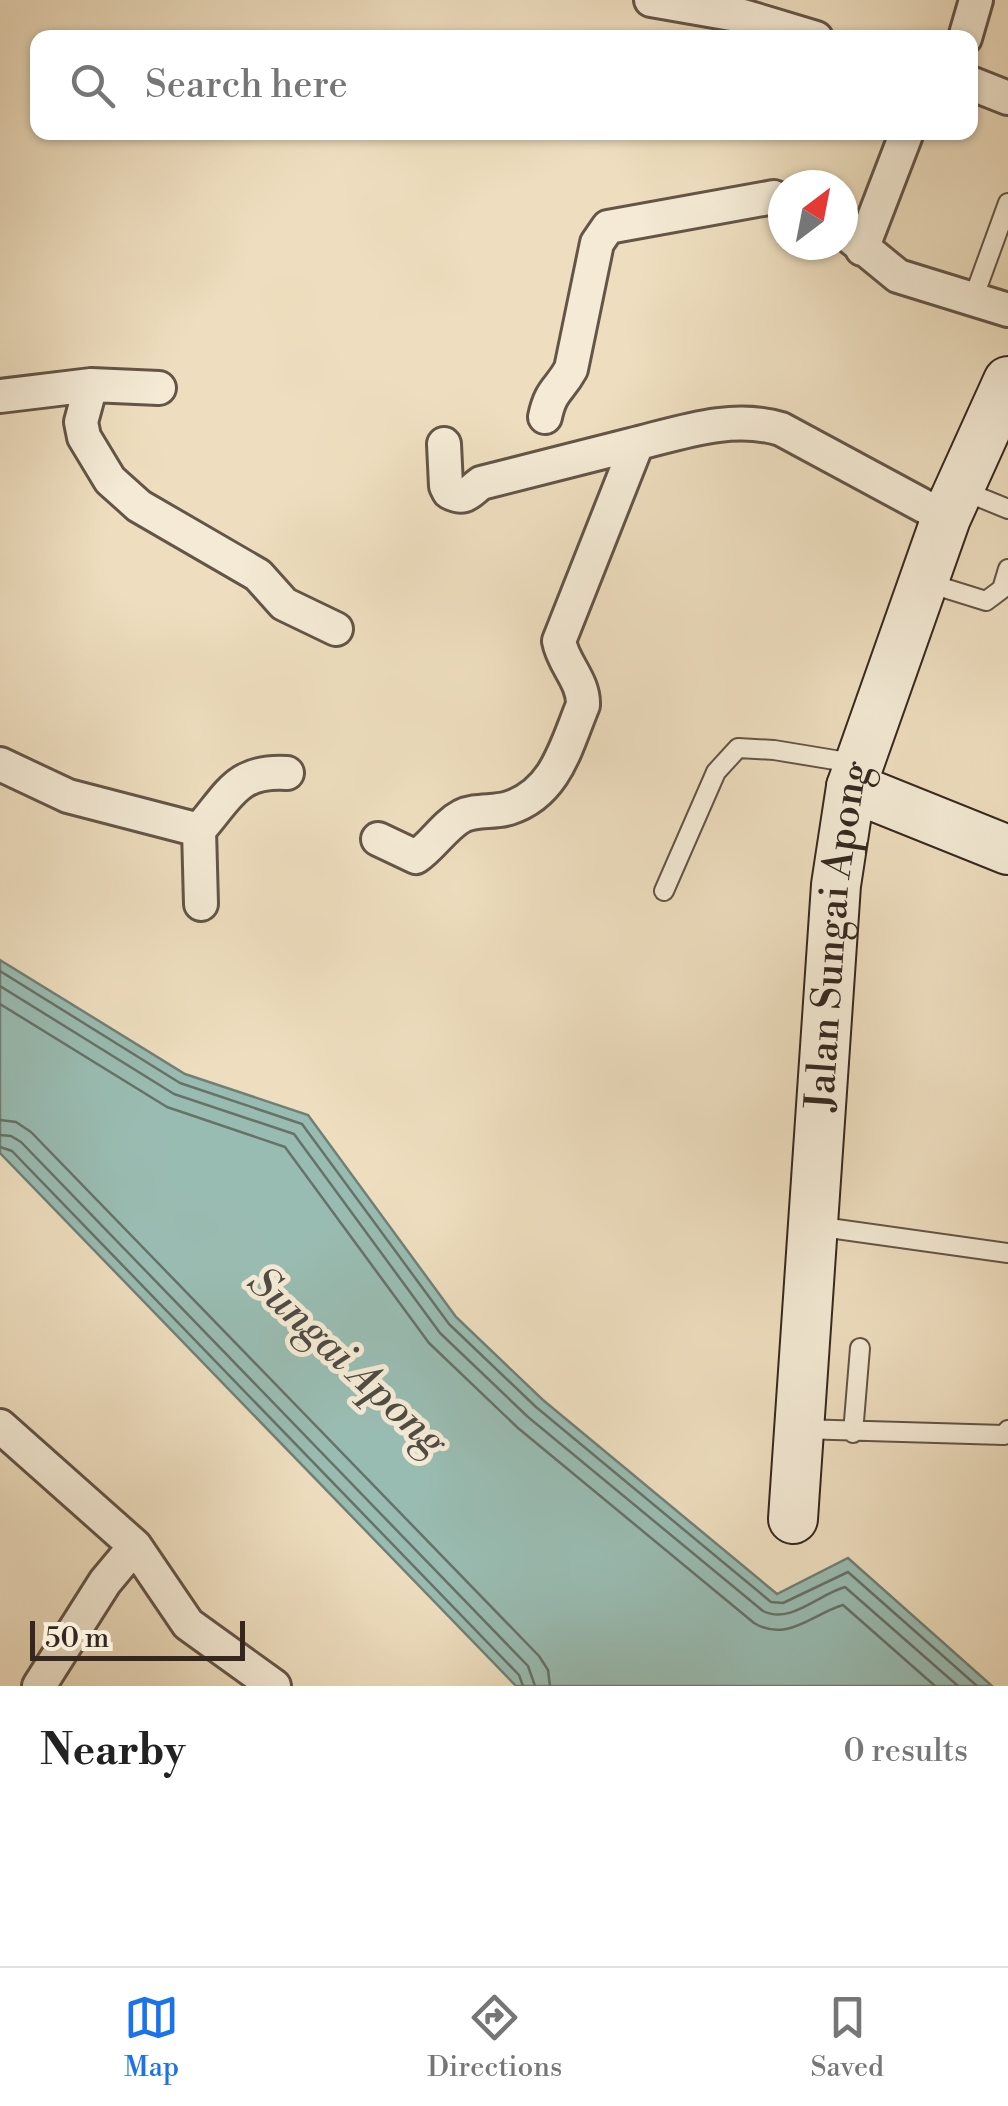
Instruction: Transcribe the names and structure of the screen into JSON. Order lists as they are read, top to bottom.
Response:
{
  "streets": {
    "street": ["Jalan Sungai Apong"]
  },
  "water": ["Sungai Apong"],
  "scale_bar": "50 m",
  "north": "top right",
  "page": {
    "search": "Search here",
    "scale": "50 m",
    "heading": ["Nearby", "0 results"],
    "nav": ["Map", "Directions", "Saved"]
  }
}
